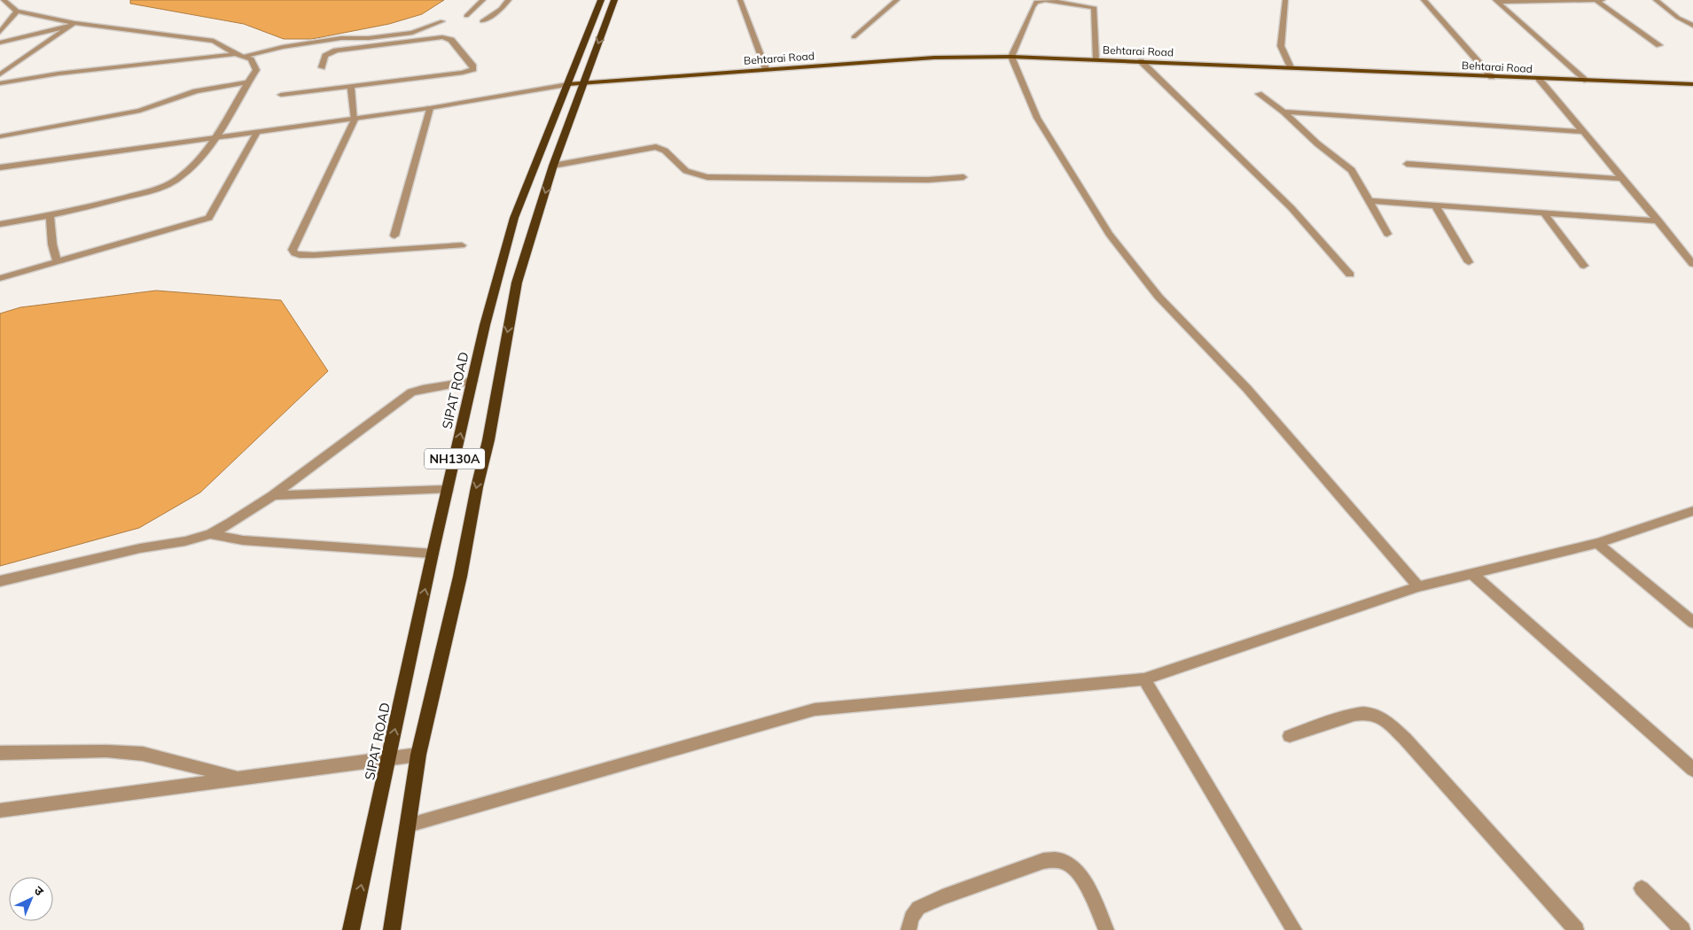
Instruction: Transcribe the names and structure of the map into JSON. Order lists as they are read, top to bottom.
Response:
{
  "streets": {
    "highway": ["SIPAT ROAD", "NH130A"],
    "main road": ["Behtarai Road"]
  },
  "crossings": [
    ["Behtarai Road", "SIPAT ROAD"],
    ["Behtarai Road", "NH130A"]
  ],
  "north": "top right"
}
